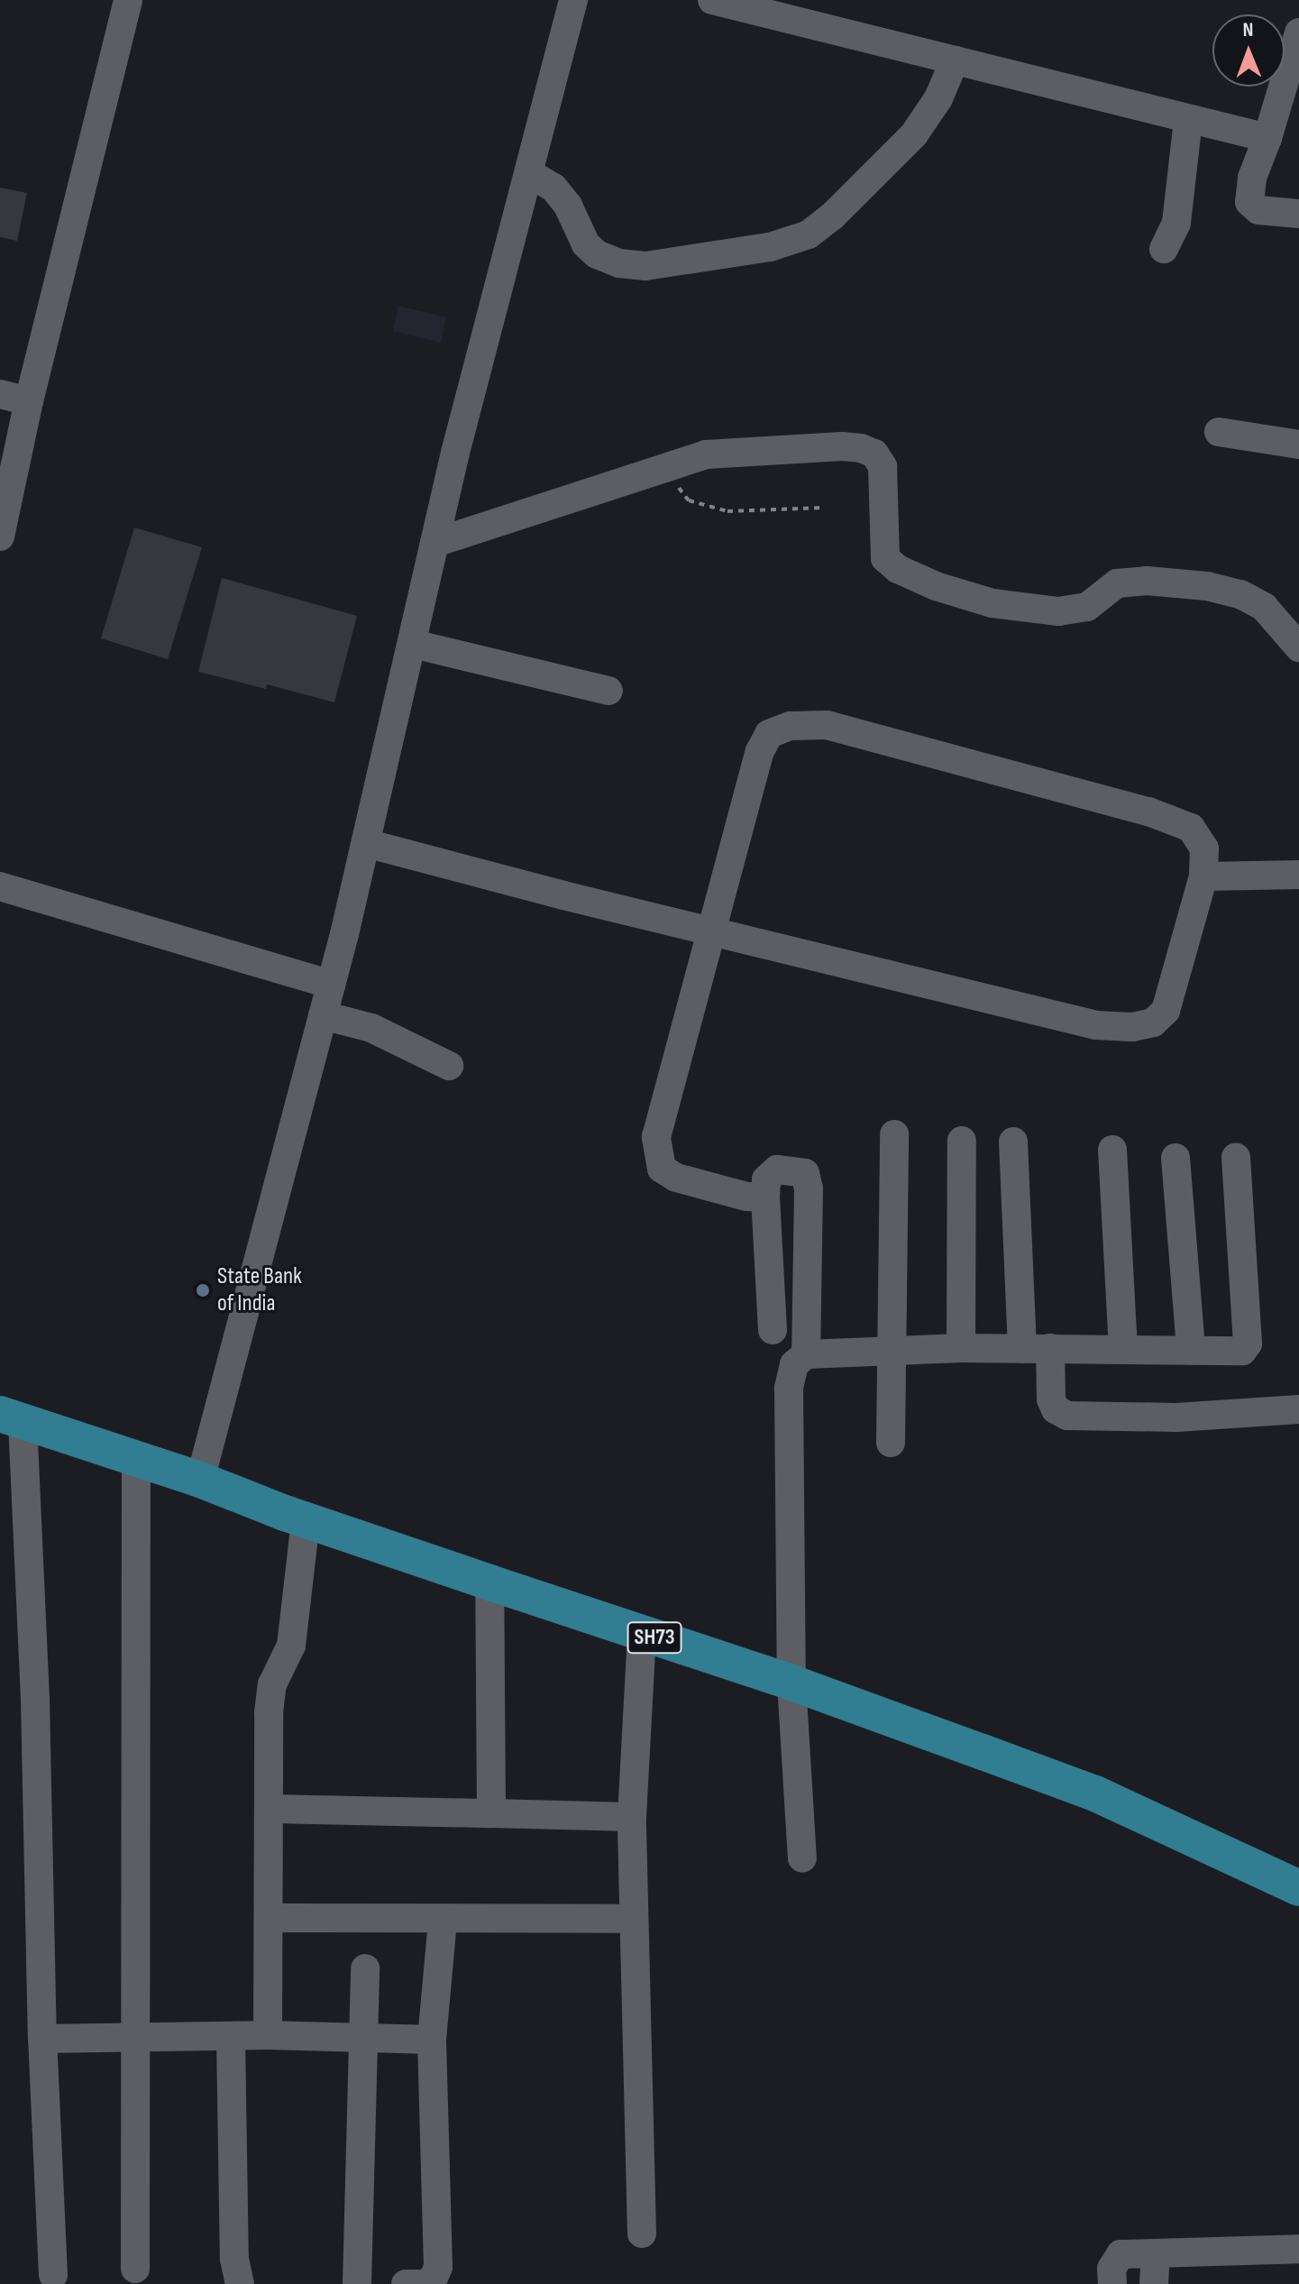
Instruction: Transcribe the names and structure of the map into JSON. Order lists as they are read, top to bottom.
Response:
{
  "streets": {
    "main road": ["SH73"]
  },
  "places": ["State Bank of India"],
  "north": "top"
}
